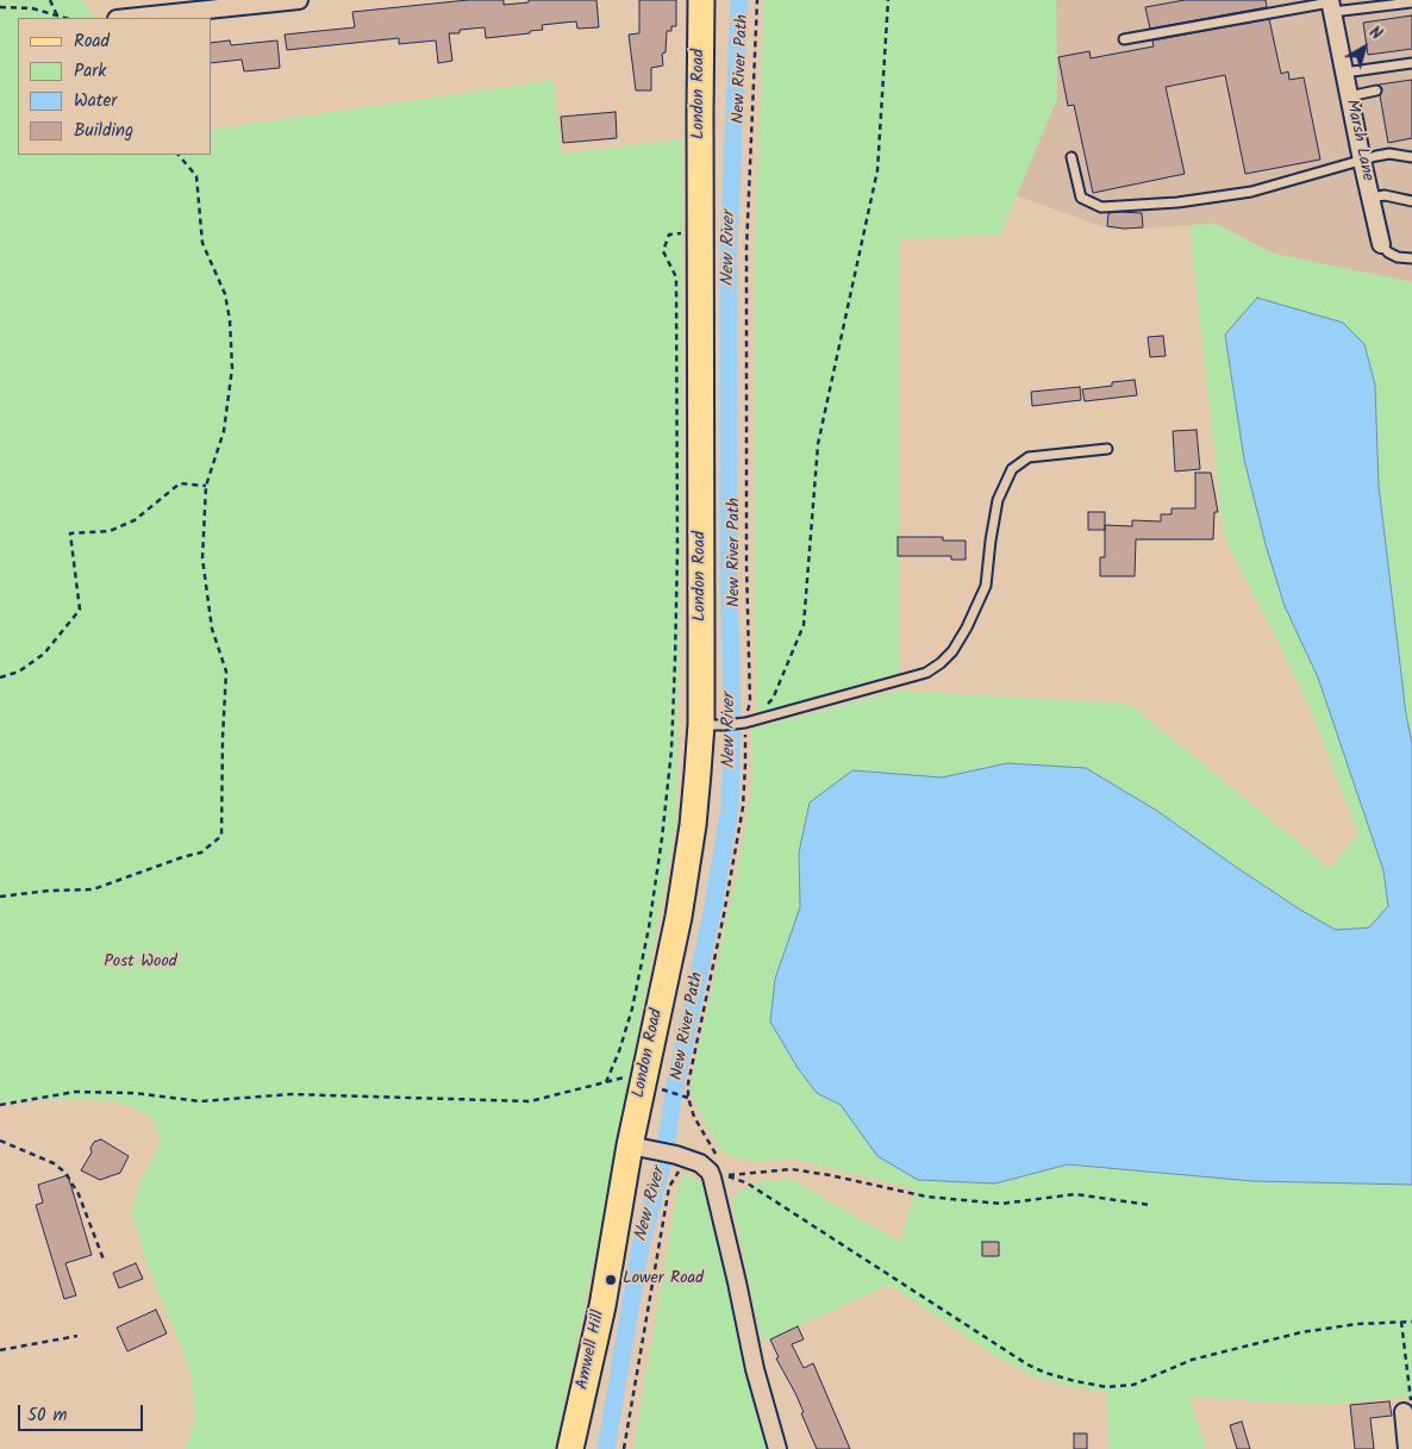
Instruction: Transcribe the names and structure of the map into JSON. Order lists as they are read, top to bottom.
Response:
{
  "streets": {
    "main road": ["London Road", "Amwell Hill"],
    "street": ["Marsh Lane"],
    "path": ["New River Path"]
  },
  "crossings": [
    ["London Road", "Amwell Hill"]
  ],
  "water": ["New River"],
  "parks": ["Post Wood"],
  "places": ["Lower Road"],
  "legend": [
    "Road",
    "Park",
    "Water",
    "Building"
  ],
  "scale_bar": "50 m",
  "north": "top right"
}
